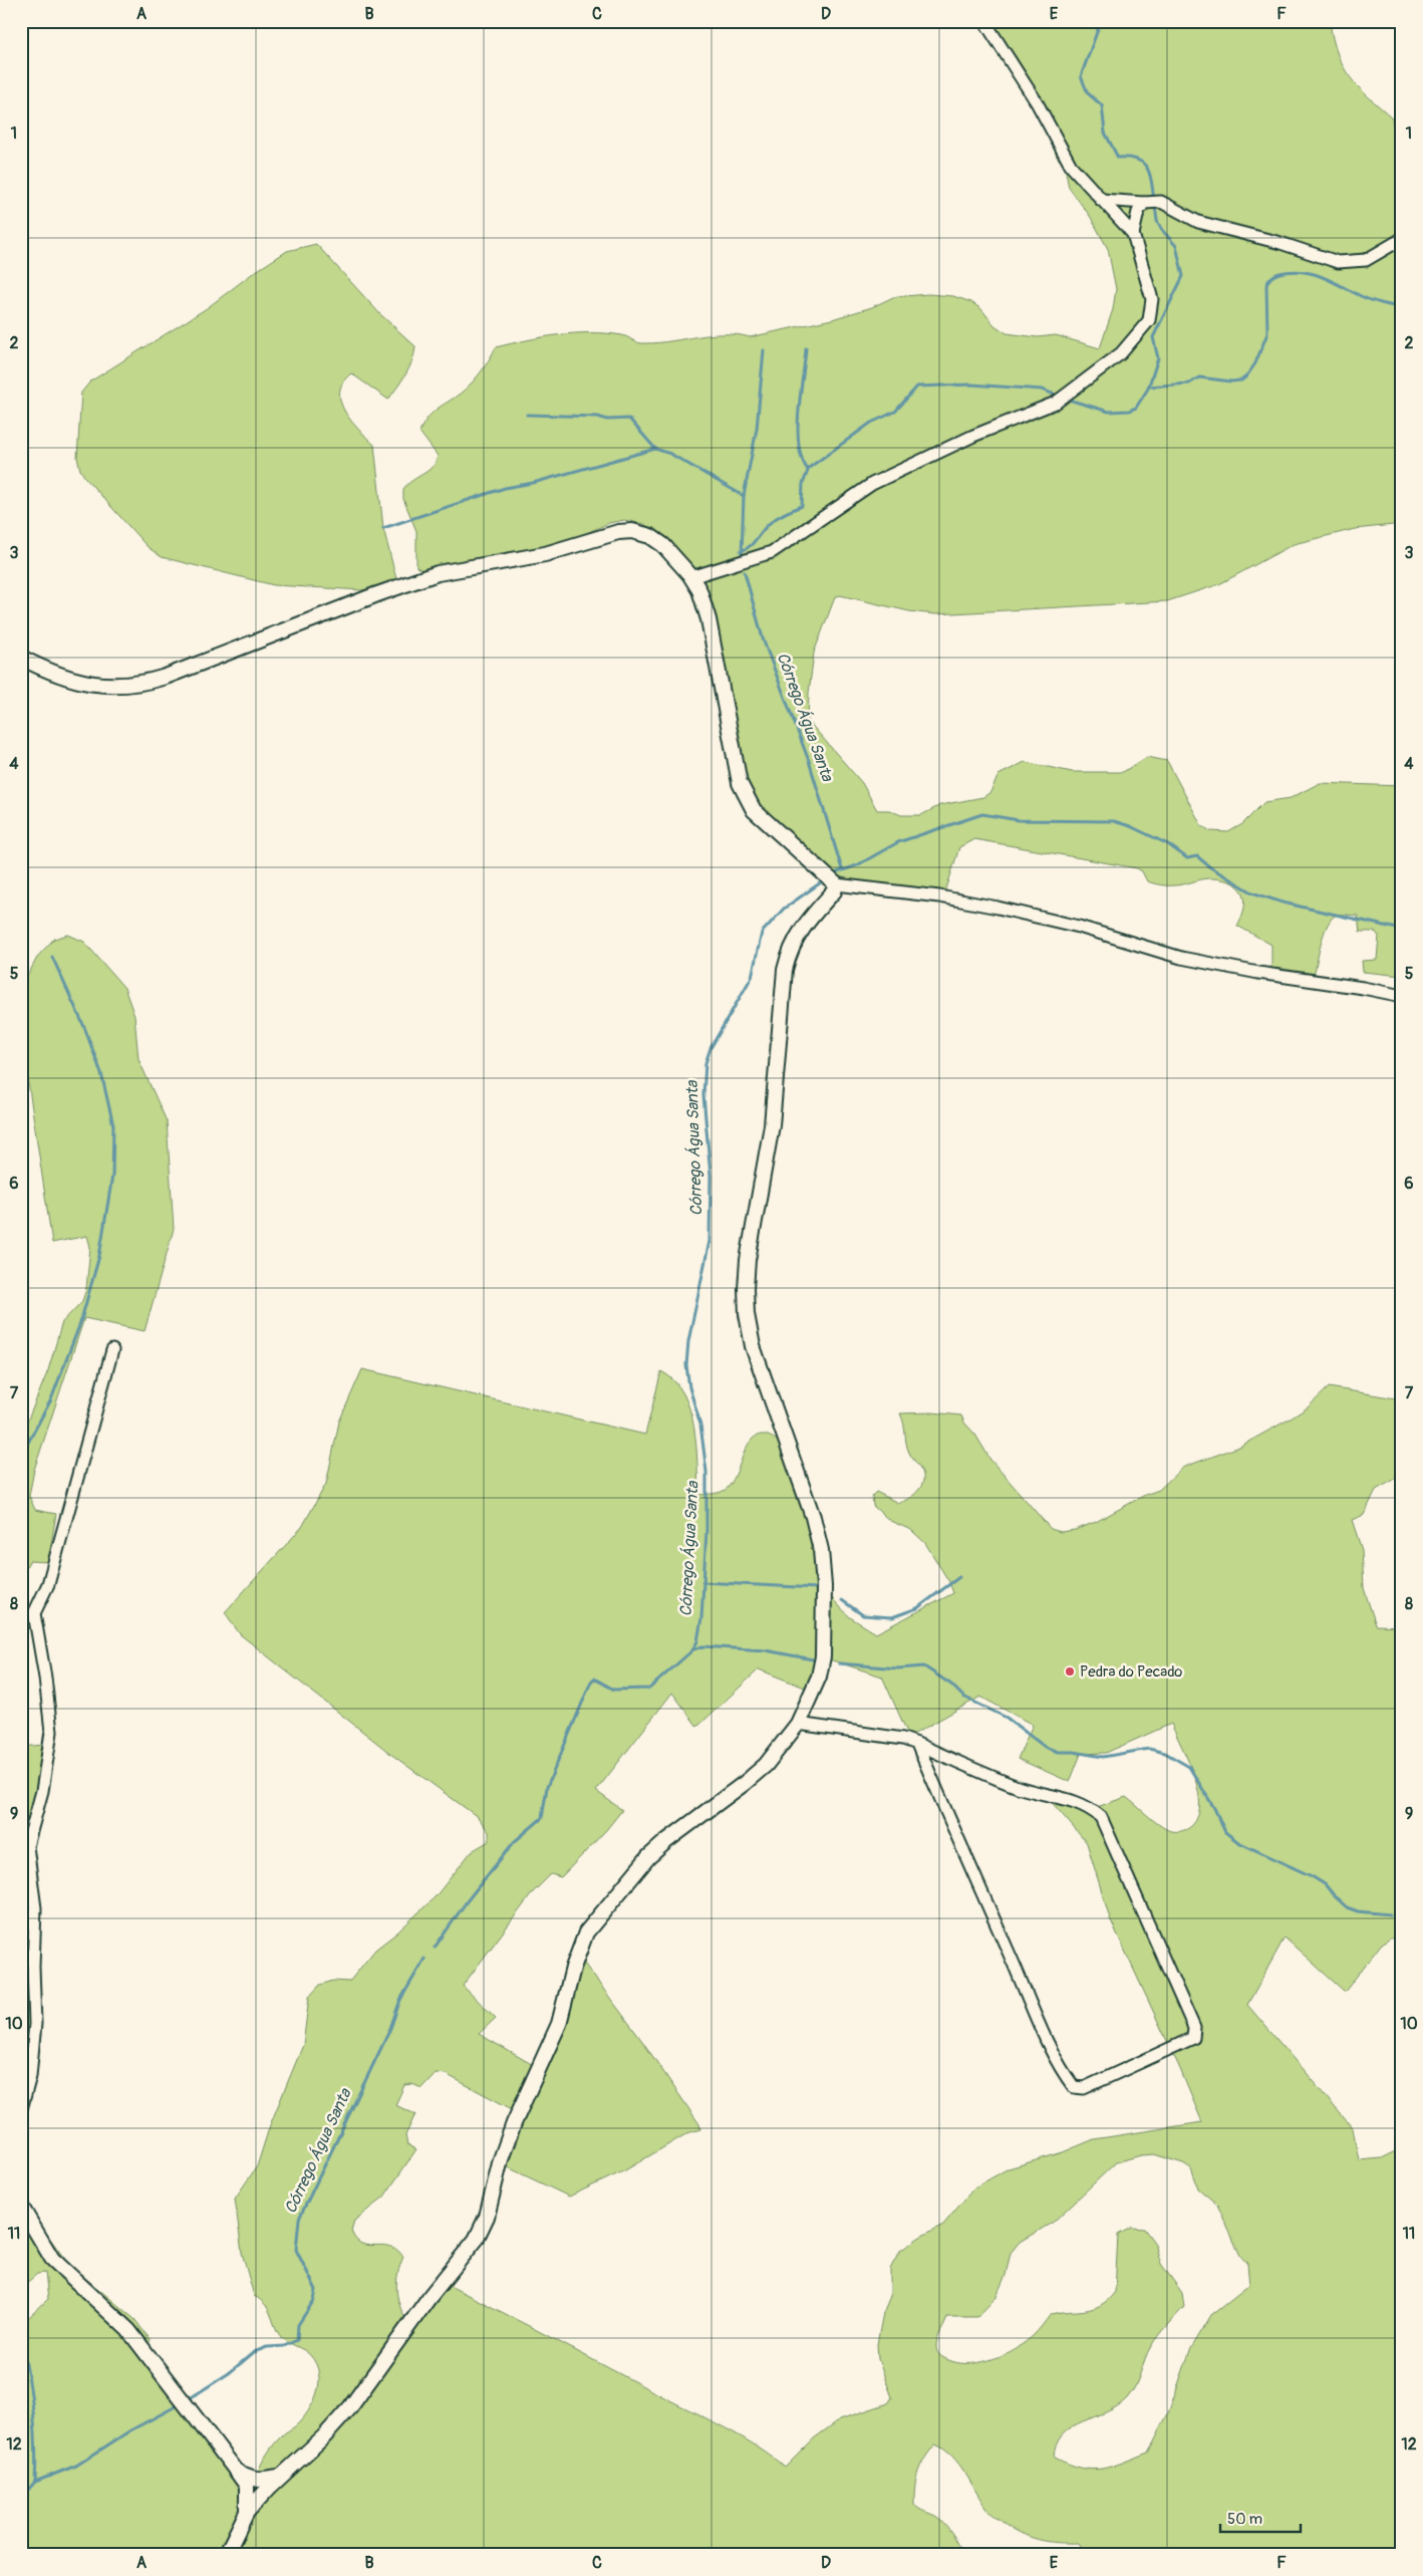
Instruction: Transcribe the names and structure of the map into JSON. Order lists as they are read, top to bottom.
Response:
{
  "water": ["Córrego Água Santa"],
  "places": ["Pedra do Pecado"],
  "scale_bar": "50 m",
  "grid": {
    "columns": [
      "A",
      "B",
      "C",
      "D",
      "E",
      "F"
    ],
    "rows": [
      "1",
      "2",
      "3",
      "4",
      "5",
      "6",
      "7",
      "8",
      "9",
      "10",
      "11",
      "12"
    ]
  }
}
